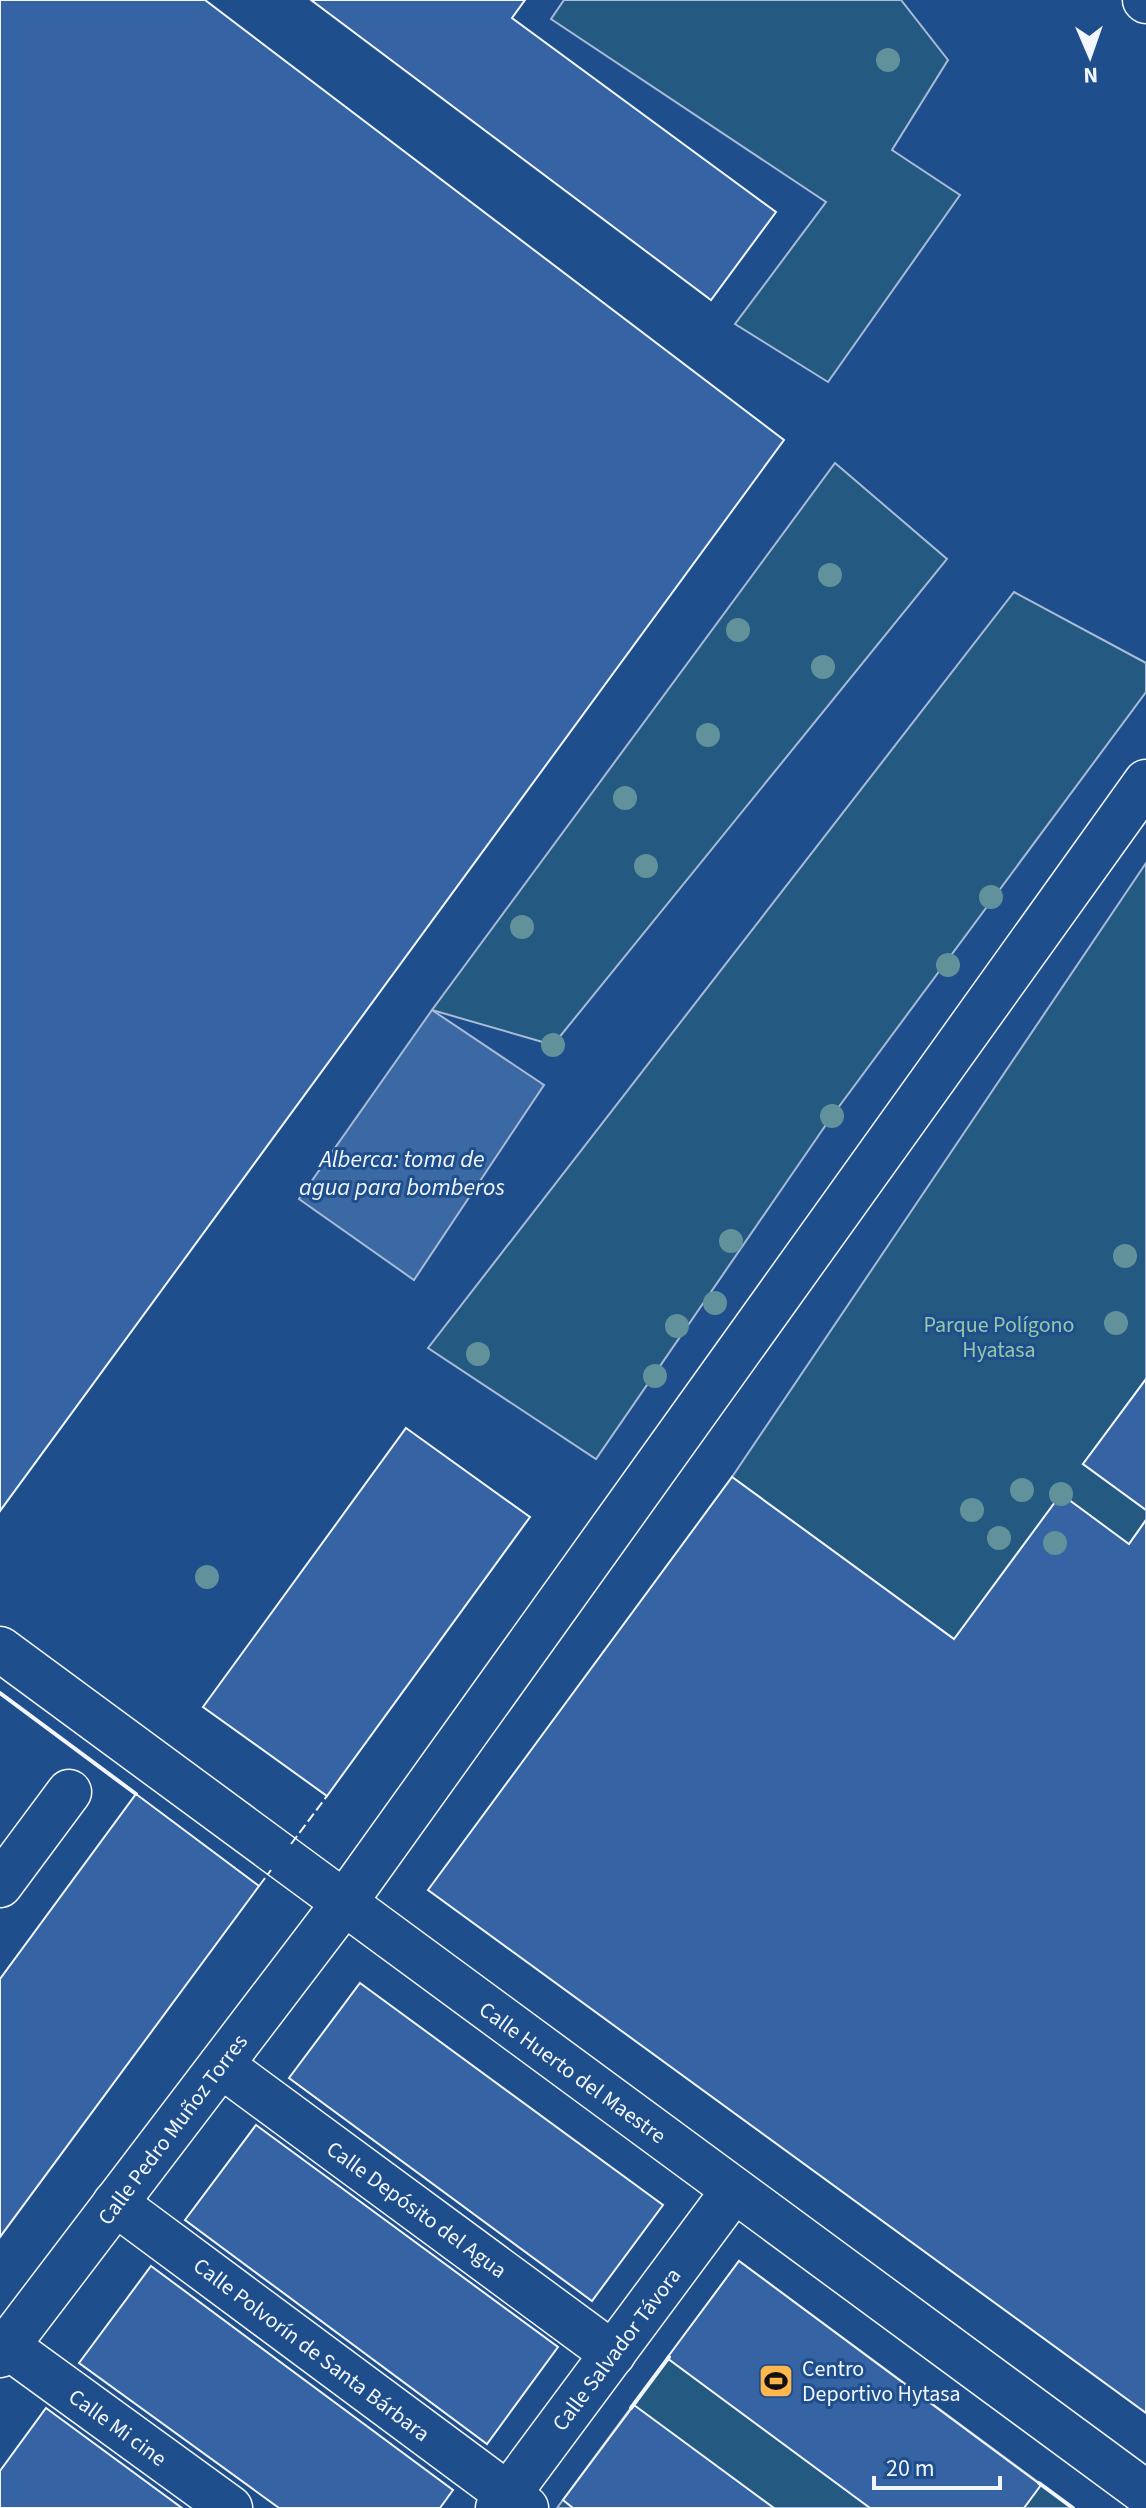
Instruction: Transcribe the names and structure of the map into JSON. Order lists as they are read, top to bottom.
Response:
{
  "streets": {
    "street": [
      "Calle Huerto del Maestre",
      "Calle Pedro Muñoz Torres",
      "Calle Depósito del Agua",
      "Calle Polvorín de Santa Bárbara",
      "Calle Salvador Távora",
      "Calle Mi cine"
    ]
  },
  "crossings": [
    ["Calle Huerto del Maestre", "Calle Pedro Muñoz Torres"],
    ["Calle Huerto del Maestre", "Calle Salvador Távora"],
    ["Calle Pedro Muñoz Torres", "Calle Depósito del Agua"],
    ["Calle Pedro Muñoz Torres", "Calle Polvorín de Santa Bárbara"],
    ["Calle Pedro Muñoz Torres", "Calle Mi cine"],
    ["Calle Depósito del Agua", "Calle Salvador Távora"],
    ["Calle Polvorín de Santa Bárbara", "Calle Salvador Távora"]
  ],
  "water": ["Alberca: toma de agua para bomberos"],
  "parks": ["Parque Polígono Hyatasa"],
  "places": {
    "sports": ["Centro Deportivo Hytasa"]
  },
  "scale_bar": "20 m",
  "north": "bottom"
}
